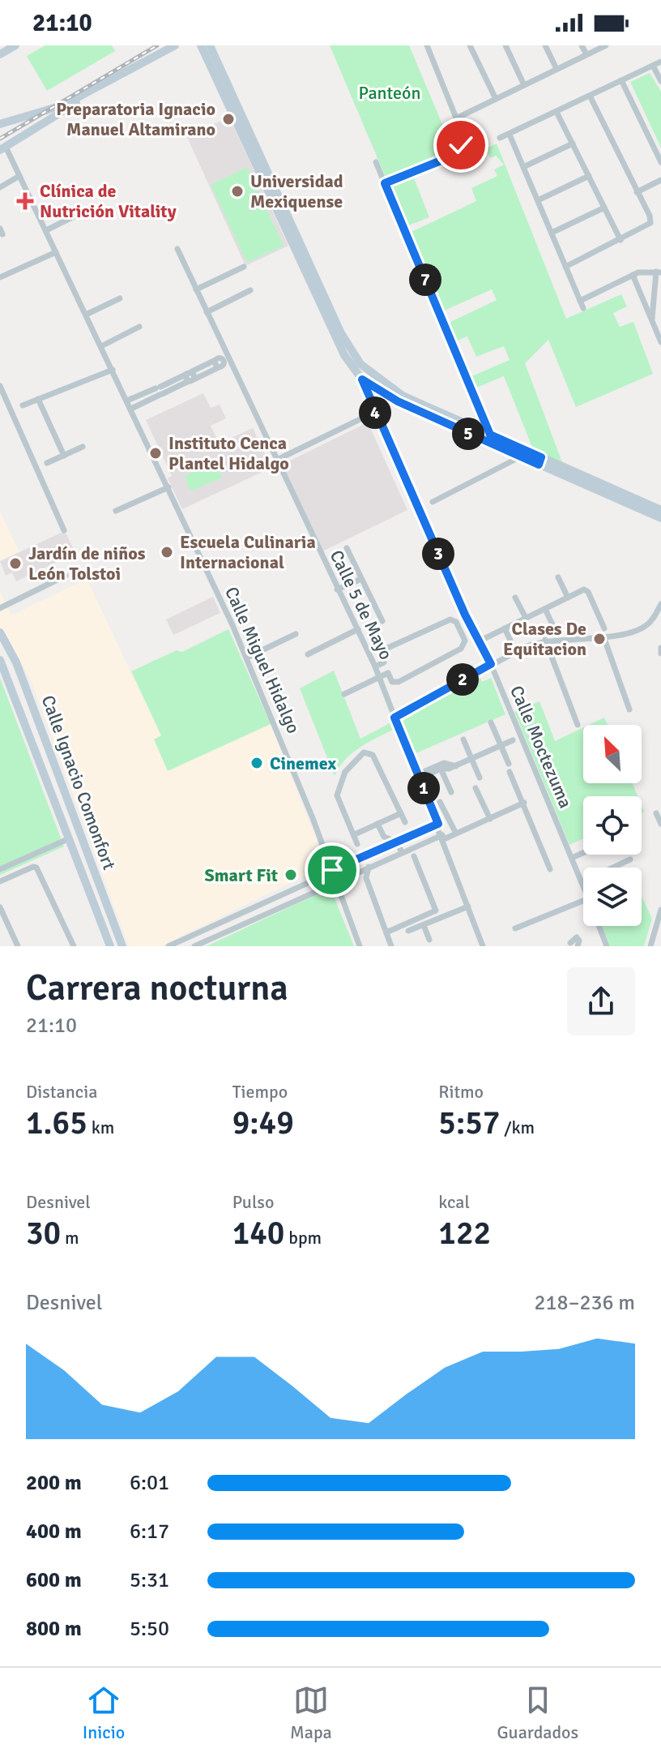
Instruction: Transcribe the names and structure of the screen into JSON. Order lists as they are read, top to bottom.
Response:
{
  "streets": {
    "street": [
      "Calle 5 de Mayo",
      "Calle Miguel Hidalgo",
      "Calle Moctezuma",
      "Calle Ignacio Comonfort"
    ]
  },
  "parks": ["Panteón"],
  "places": {
    "other": [
      "Preparatoria Ignacio Manuel Altamirano",
      "Universidad Mexiquense",
      "Instituto Cenca Plantel Hidalgo",
      "Escuela Culinaria Internacional",
      "Jardín de niños León Tolstoi",
      "Clases De Equitacion",
      "Cinemex",
      "Smart Fit"
    ],
    "health": ["Clínica de Nutrición Vitality"]
  },
  "north": "top left",
  "page": {
    "status": "21:10",
    "pins": [
      "7",
      "4",
      "5",
      "3",
      "2",
      "1"
    ],
    "heading": ["Carrera nocturna", "21:10"],
    "stats": [
      ["Distancia", "1.65 km"],
      ["Tiempo", "9:49"],
      ["Ritmo", "5:57 /km"],
      ["Desnivel", "30 m"],
      ["Pulso", "140 bpm"],
      ["kcal", "122"]
    ],
    "chart": ["Desnivel", "218–236 m"],
    "list": [
      {
        "name": "200 m",
        "note": "6:01"
      },
      {
        "name": "400 m",
        "note": "6:17"
      },
      {
        "name": "600 m",
        "note": "5:31"
      },
      {
        "name": "800 m",
        "note": "5:50"
      }
    ],
    "tabs": ["Inicio", "Mapa", "Guardados"]
  }
}
